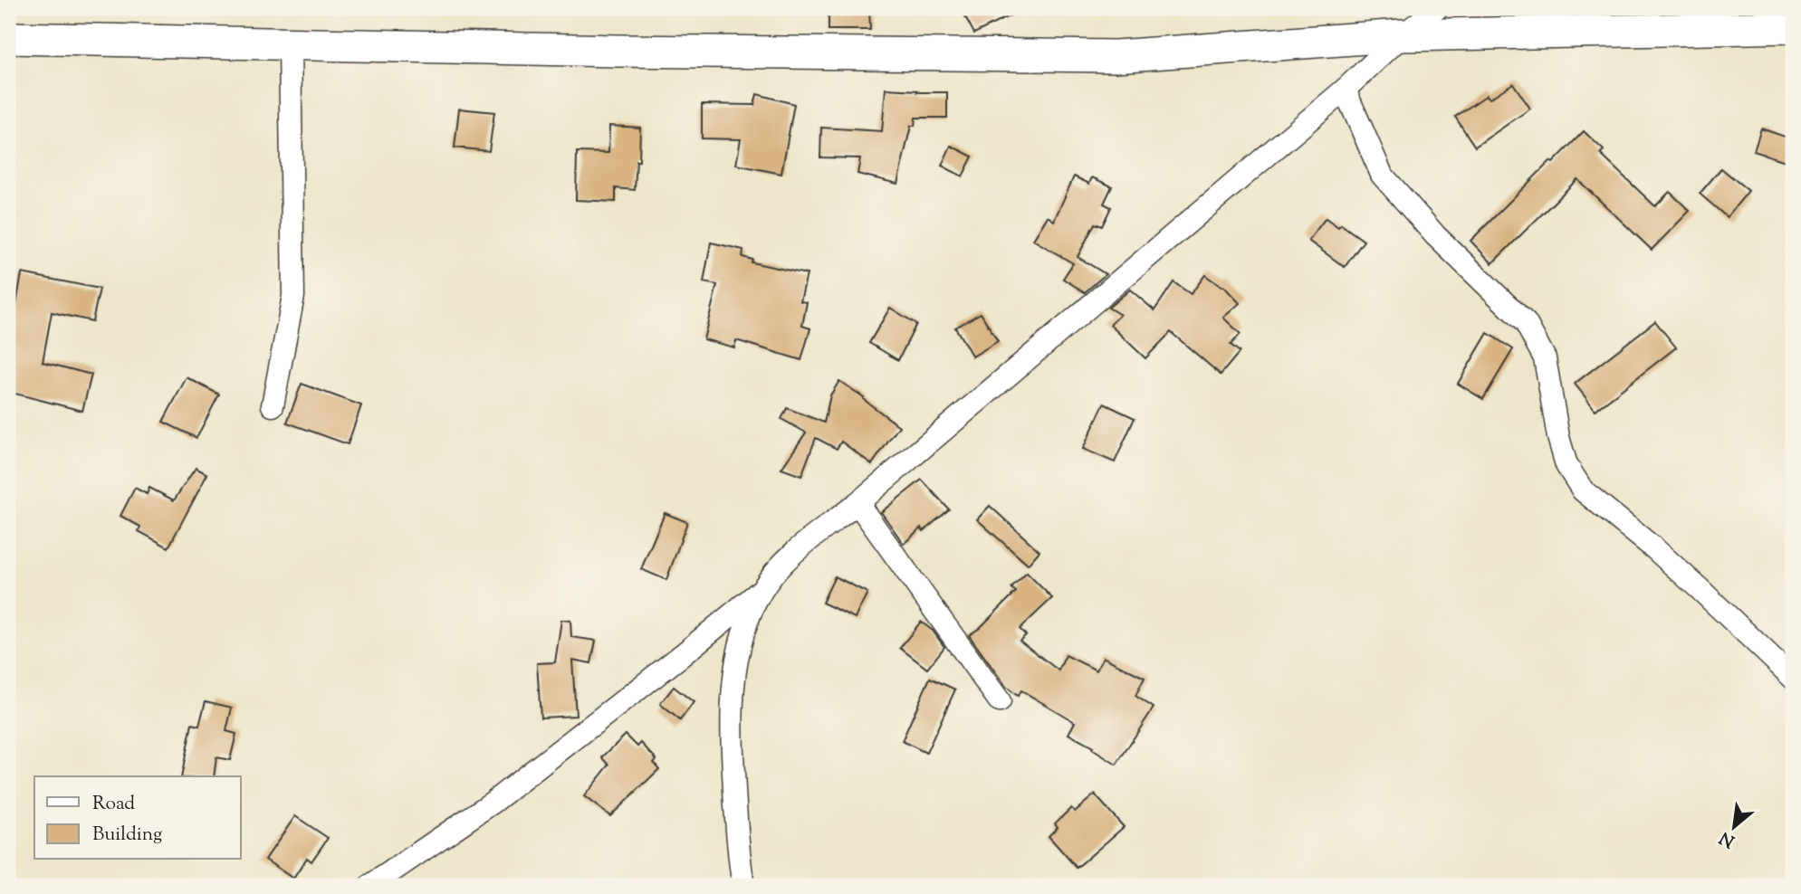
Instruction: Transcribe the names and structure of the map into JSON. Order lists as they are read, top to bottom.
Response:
{
  "legend": ["Road", "Building"],
  "north": "bottom left"
}
